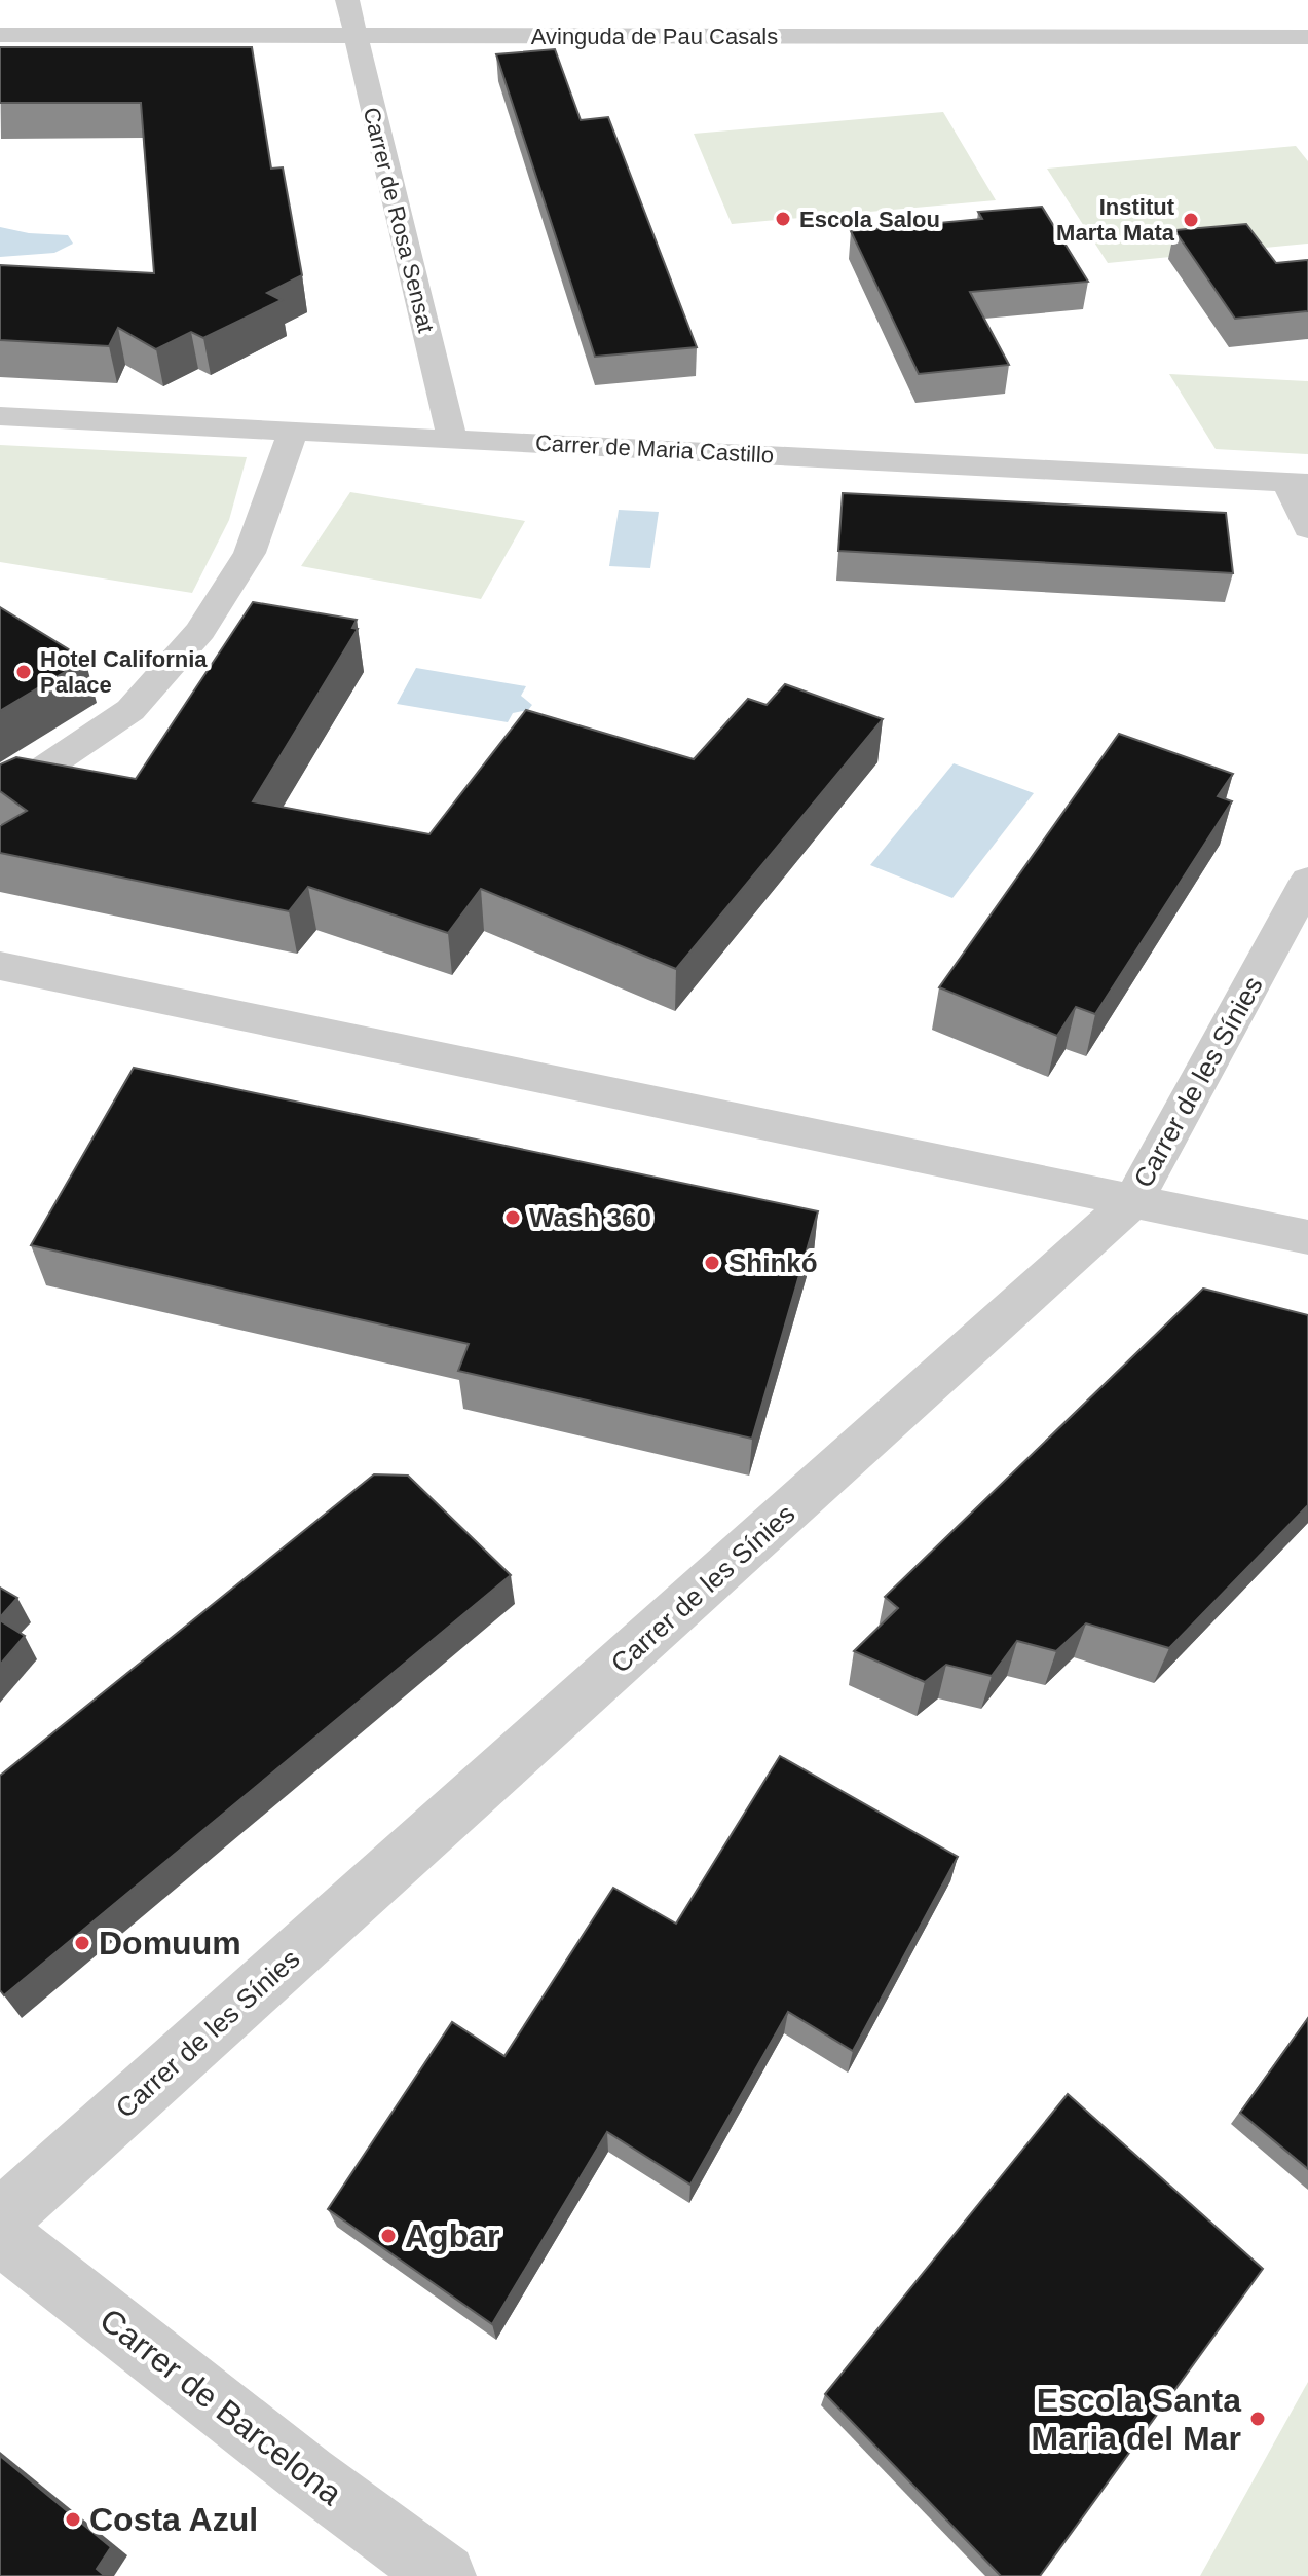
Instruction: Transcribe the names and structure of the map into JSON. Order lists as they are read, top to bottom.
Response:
{
  "streets": {
    "street": [
      "Avinguda de Pau Casals",
      "Carrer de Rosa Sensat",
      "Carrer de Maria Castillo",
      "Carrer de les Sínies",
      "Carrer de Barcelona"
    ]
  },
  "crossings": [
    ["Avinguda de Pau Casals", "Carrer de Rosa Sensat"],
    ["Carrer de Rosa Sensat", "Carrer de Maria Castillo"]
  ],
  "places": [
    "Escola Salou",
    "Institut Marta Mata",
    "Hotel California Palace",
    "Wash 360",
    "Shinkó",
    "Domuum",
    "Agbar",
    "Escola Santa Maria del Mar",
    "Costa Azul"
  ]
}
